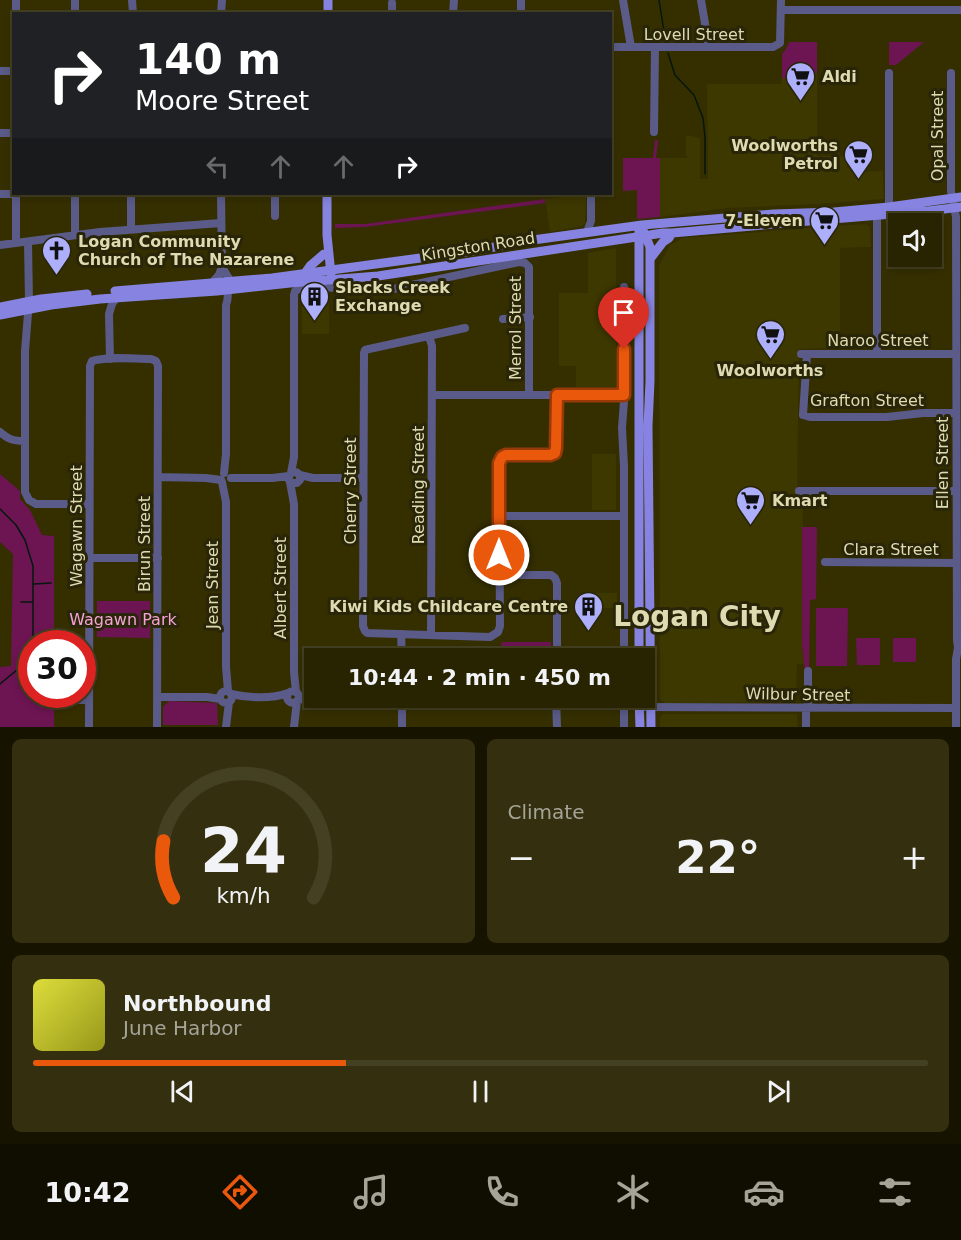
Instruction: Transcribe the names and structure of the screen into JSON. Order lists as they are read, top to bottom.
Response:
{
  "streets": {
    "main road": ["Kingston Road"],
    "street": [
      "Lovell Street",
      "Opal Street",
      "Merrol Street",
      "Naroo Street",
      "Grafton Street",
      "Ellen Street",
      "Reading Street",
      "Cherry Street",
      "Wagawn Street",
      "Birun Street",
      "Clara Street",
      "Jean Street",
      "Albert Street",
      "Wilbur Street"
    ]
  },
  "crossings": [
    ["Opal Street", "Kingston Road"],
    ["Opal Street", "Ellen Street"],
    ["Kingston Road", "Ellen Street"],
    ["Kingston Road", "Jean Street"],
    ["Merrol Street", "Albert Street"],
    ["Naroo Street", "Grafton Street"],
    ["Naroo Street", "Ellen Street"],
    ["Grafton Street", "Ellen Street"],
    ["Ellen Street", "Clara Street"],
    ["Ellen Street", "Wilbur Street"],
    ["Reading Street", "Cherry Street"],
    ["Wagawn Street", "Birun Street"]
  ],
  "districts": ["Logan City"],
  "parks": ["Wagawn Park"],
  "places": {
    "supermarket": [
      "Aldi",
      "Woolworths Petrol",
      "7-Eleven",
      "Woolworths",
      "Kmart"
    ],
    "church": ["Logan Community Church of The Nazarene"],
    "building": ["Slacks Creek Exchange", "Kiwi Kids Childcare Centre"]
  },
  "page": {
    "turn": ["140 m", "Moore Street"],
    "limit": "30",
    "trip": "10:44 · 2 min · 450 m",
    "tile": "Climate",
    "heat": ["−", "22°", "+"],
    "song": ["Northbound", "June Harbor"],
    "tabs": "10:42",
    "gauge": ["24", "km/h"]
  }
}
